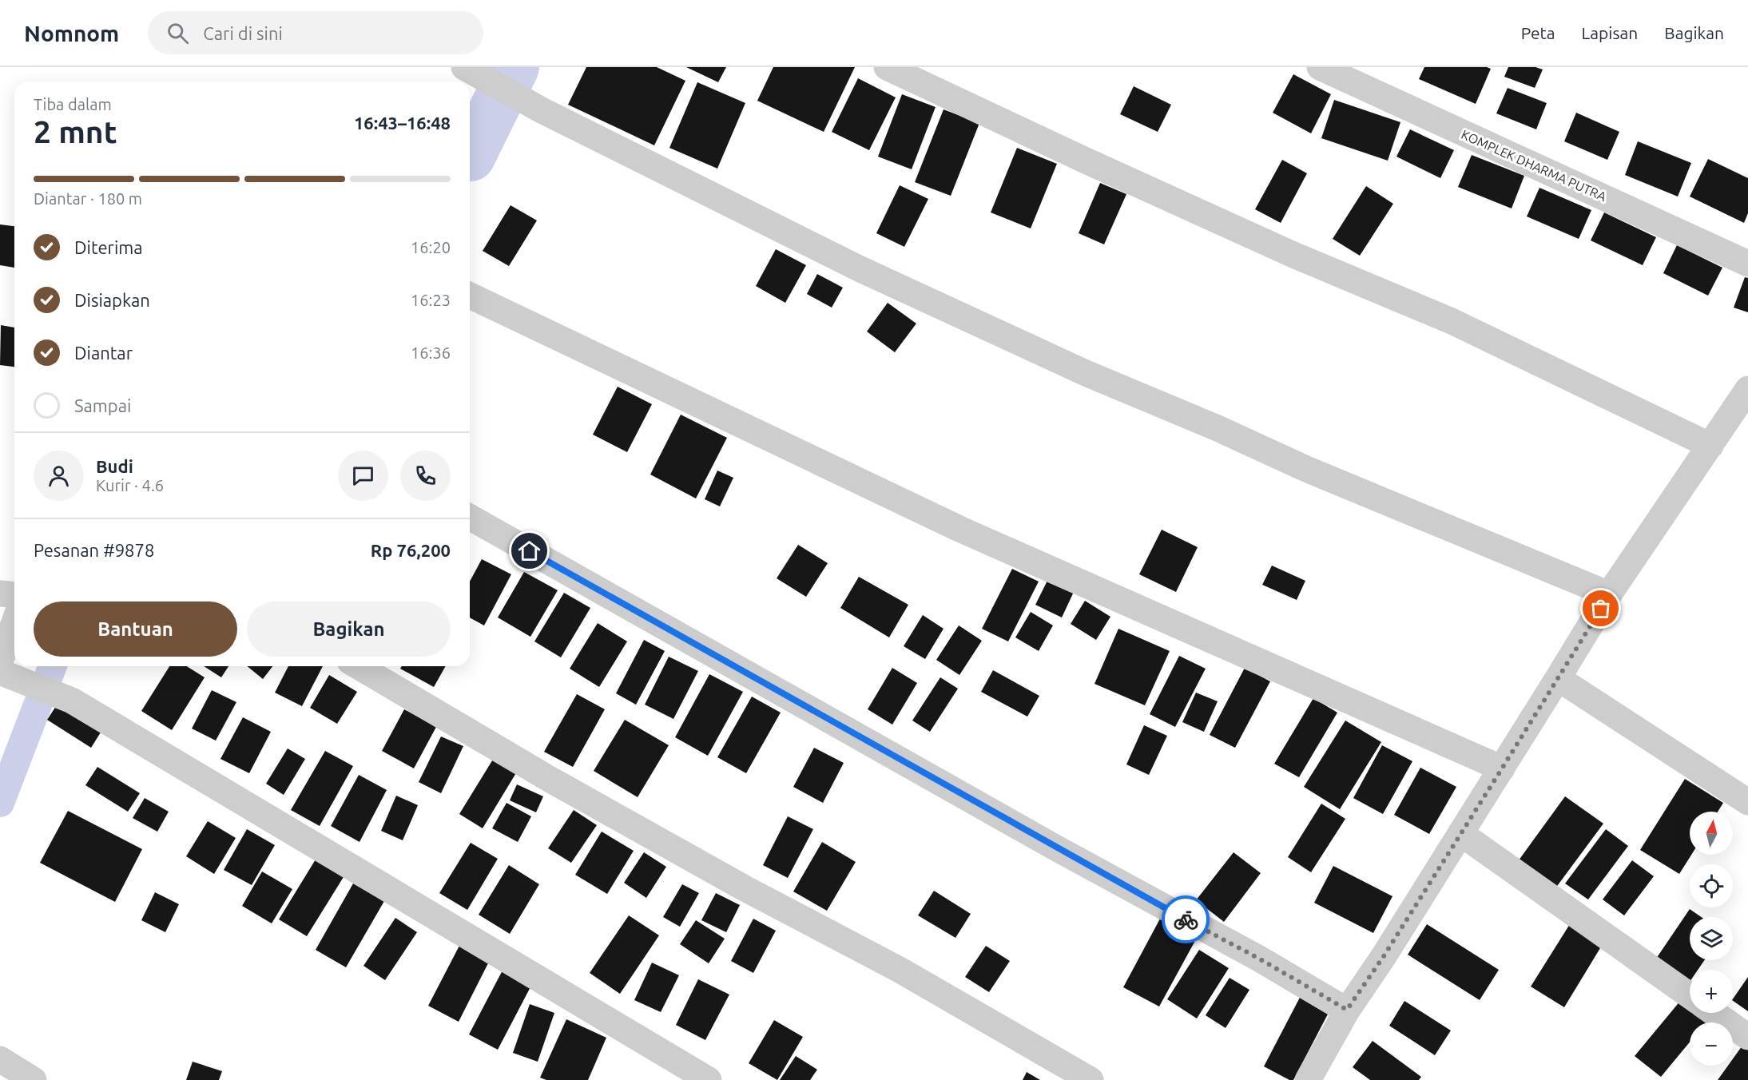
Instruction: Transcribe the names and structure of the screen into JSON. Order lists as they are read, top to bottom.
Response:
{
  "streets": {
    "street": ["KOMPLEK DHARMA PUTRA"]
  },
  "north": "top",
  "page": {
    "header": "Nomnom",
    "search": "Cari di sini",
    "nav": ["Peta", "Lapisan", "Bagikan"],
    "heading": ["2 mnt", "Tiba dalam", "16:43–16:48"],
    "panel": [
      "Budi",
      "Kurir · 4.6",
      "Pesanan #9878",
      "Rp 76,200"
    ],
    "bar": "Diantar · 180 m",
    "list": [
      ["Diterima", "16:20"],
      ["Disiapkan", "16:23"],
      ["Diantar", "16:36"],
      "Sampai"
    ],
    "buttons": ["Bantuan", "Bagikan"],
    "map_buttons": ["+", "−"]
  }
}
